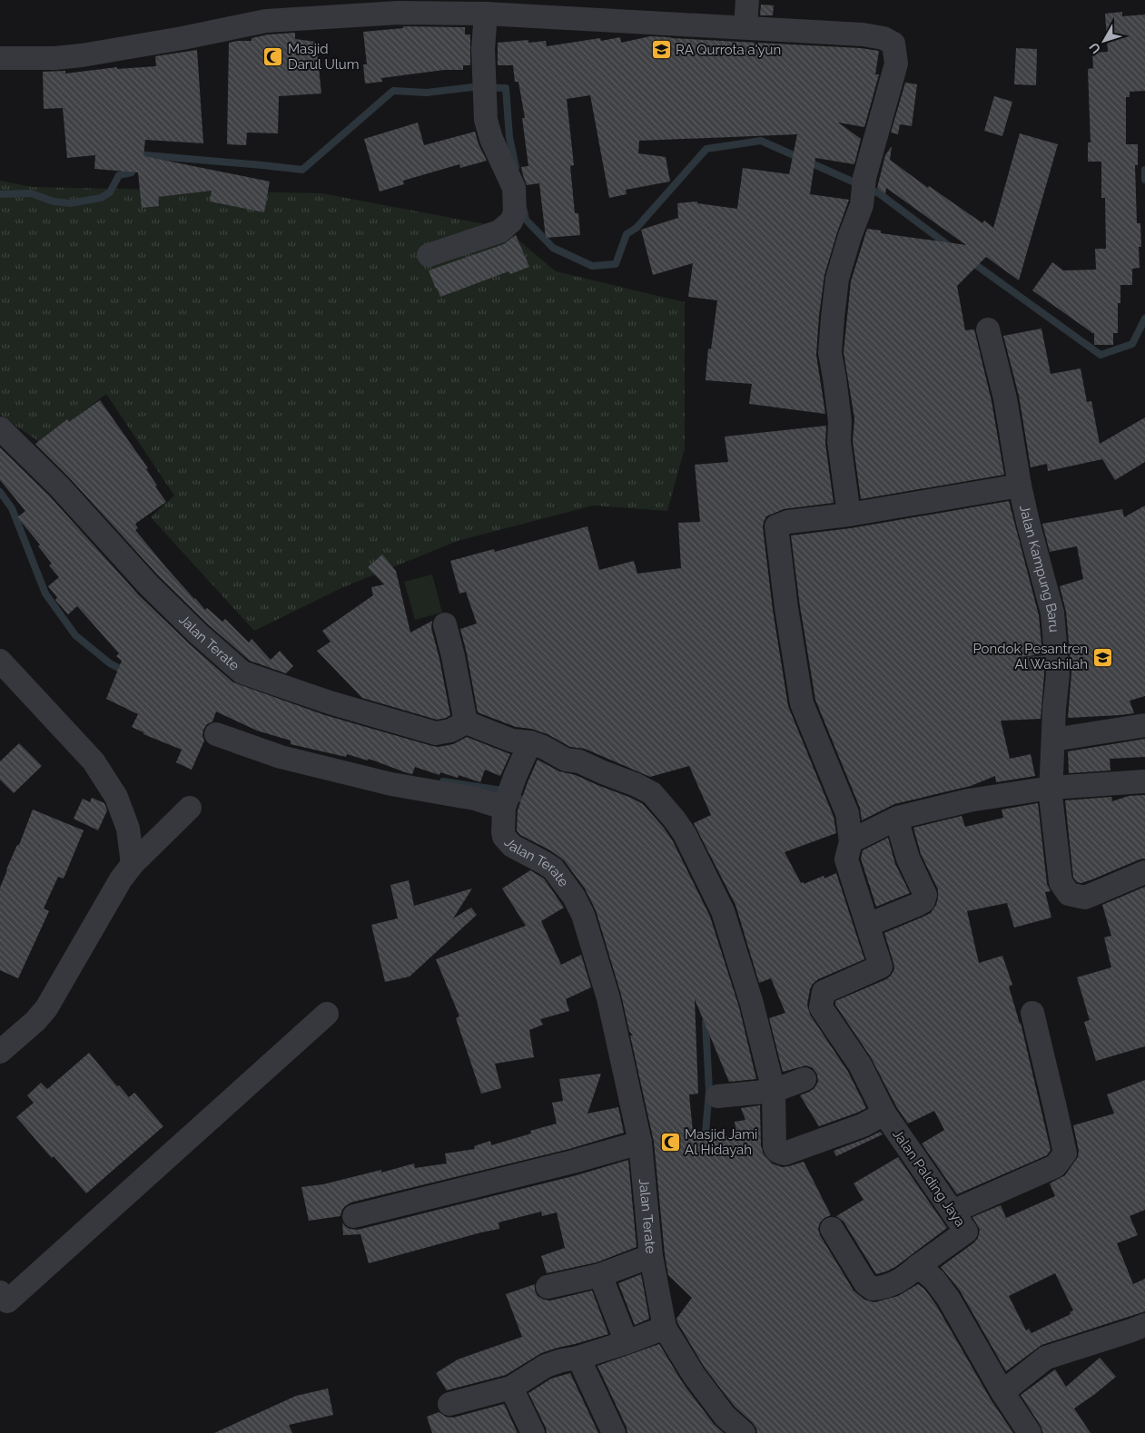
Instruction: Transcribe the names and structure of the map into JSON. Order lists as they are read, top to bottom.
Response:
{
  "streets": {
    "street": ["Jalan Kampung Baru", "Jalan Terate", "Jalan Palding Jaya"]
  },
  "places": {
    "school or university": ["RA Qurrota a'yun", "Pondok Pesantren Al Washilah"],
    "mosque": ["Masjid Darul Ulum", "Masjid Jami Al Hidayah"]
  },
  "north": "bottom left"
}
